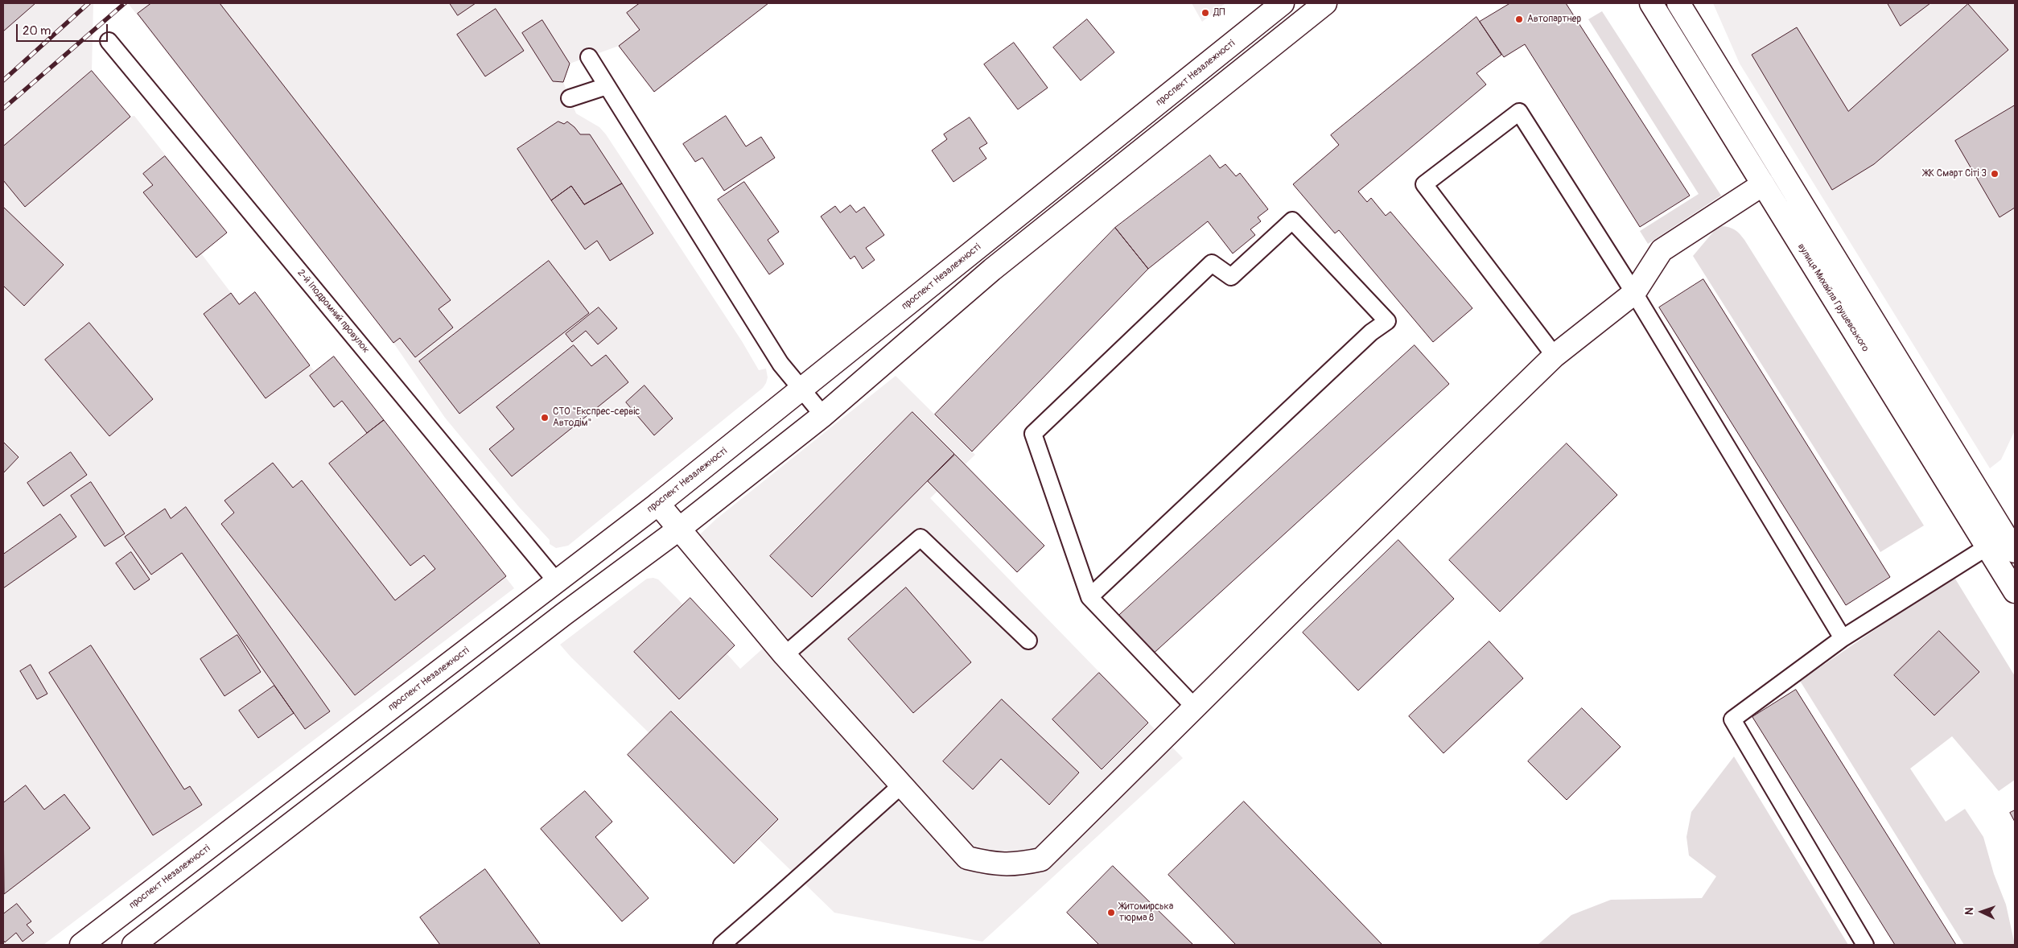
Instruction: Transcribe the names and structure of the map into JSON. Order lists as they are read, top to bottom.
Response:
{
  "streets": {
    "main road": ["проспект Незалежності", "вулиця Михайла Грушевського"],
    "lane": ["2-й Іподромний провулок"]
  },
  "crossings": [
    ["проспект Незалежності", "2-й Іподромний провулок"]
  ],
  "places": [
    "ДП",
    "Автопартнер",
    "ЖК Смарт Сіті 3",
    "СТО \"Експрес-сервіс Автодім\"",
    "Житомирська тюрма 8"
  ],
  "scale_bar": "20 m",
  "north": "left"
}
